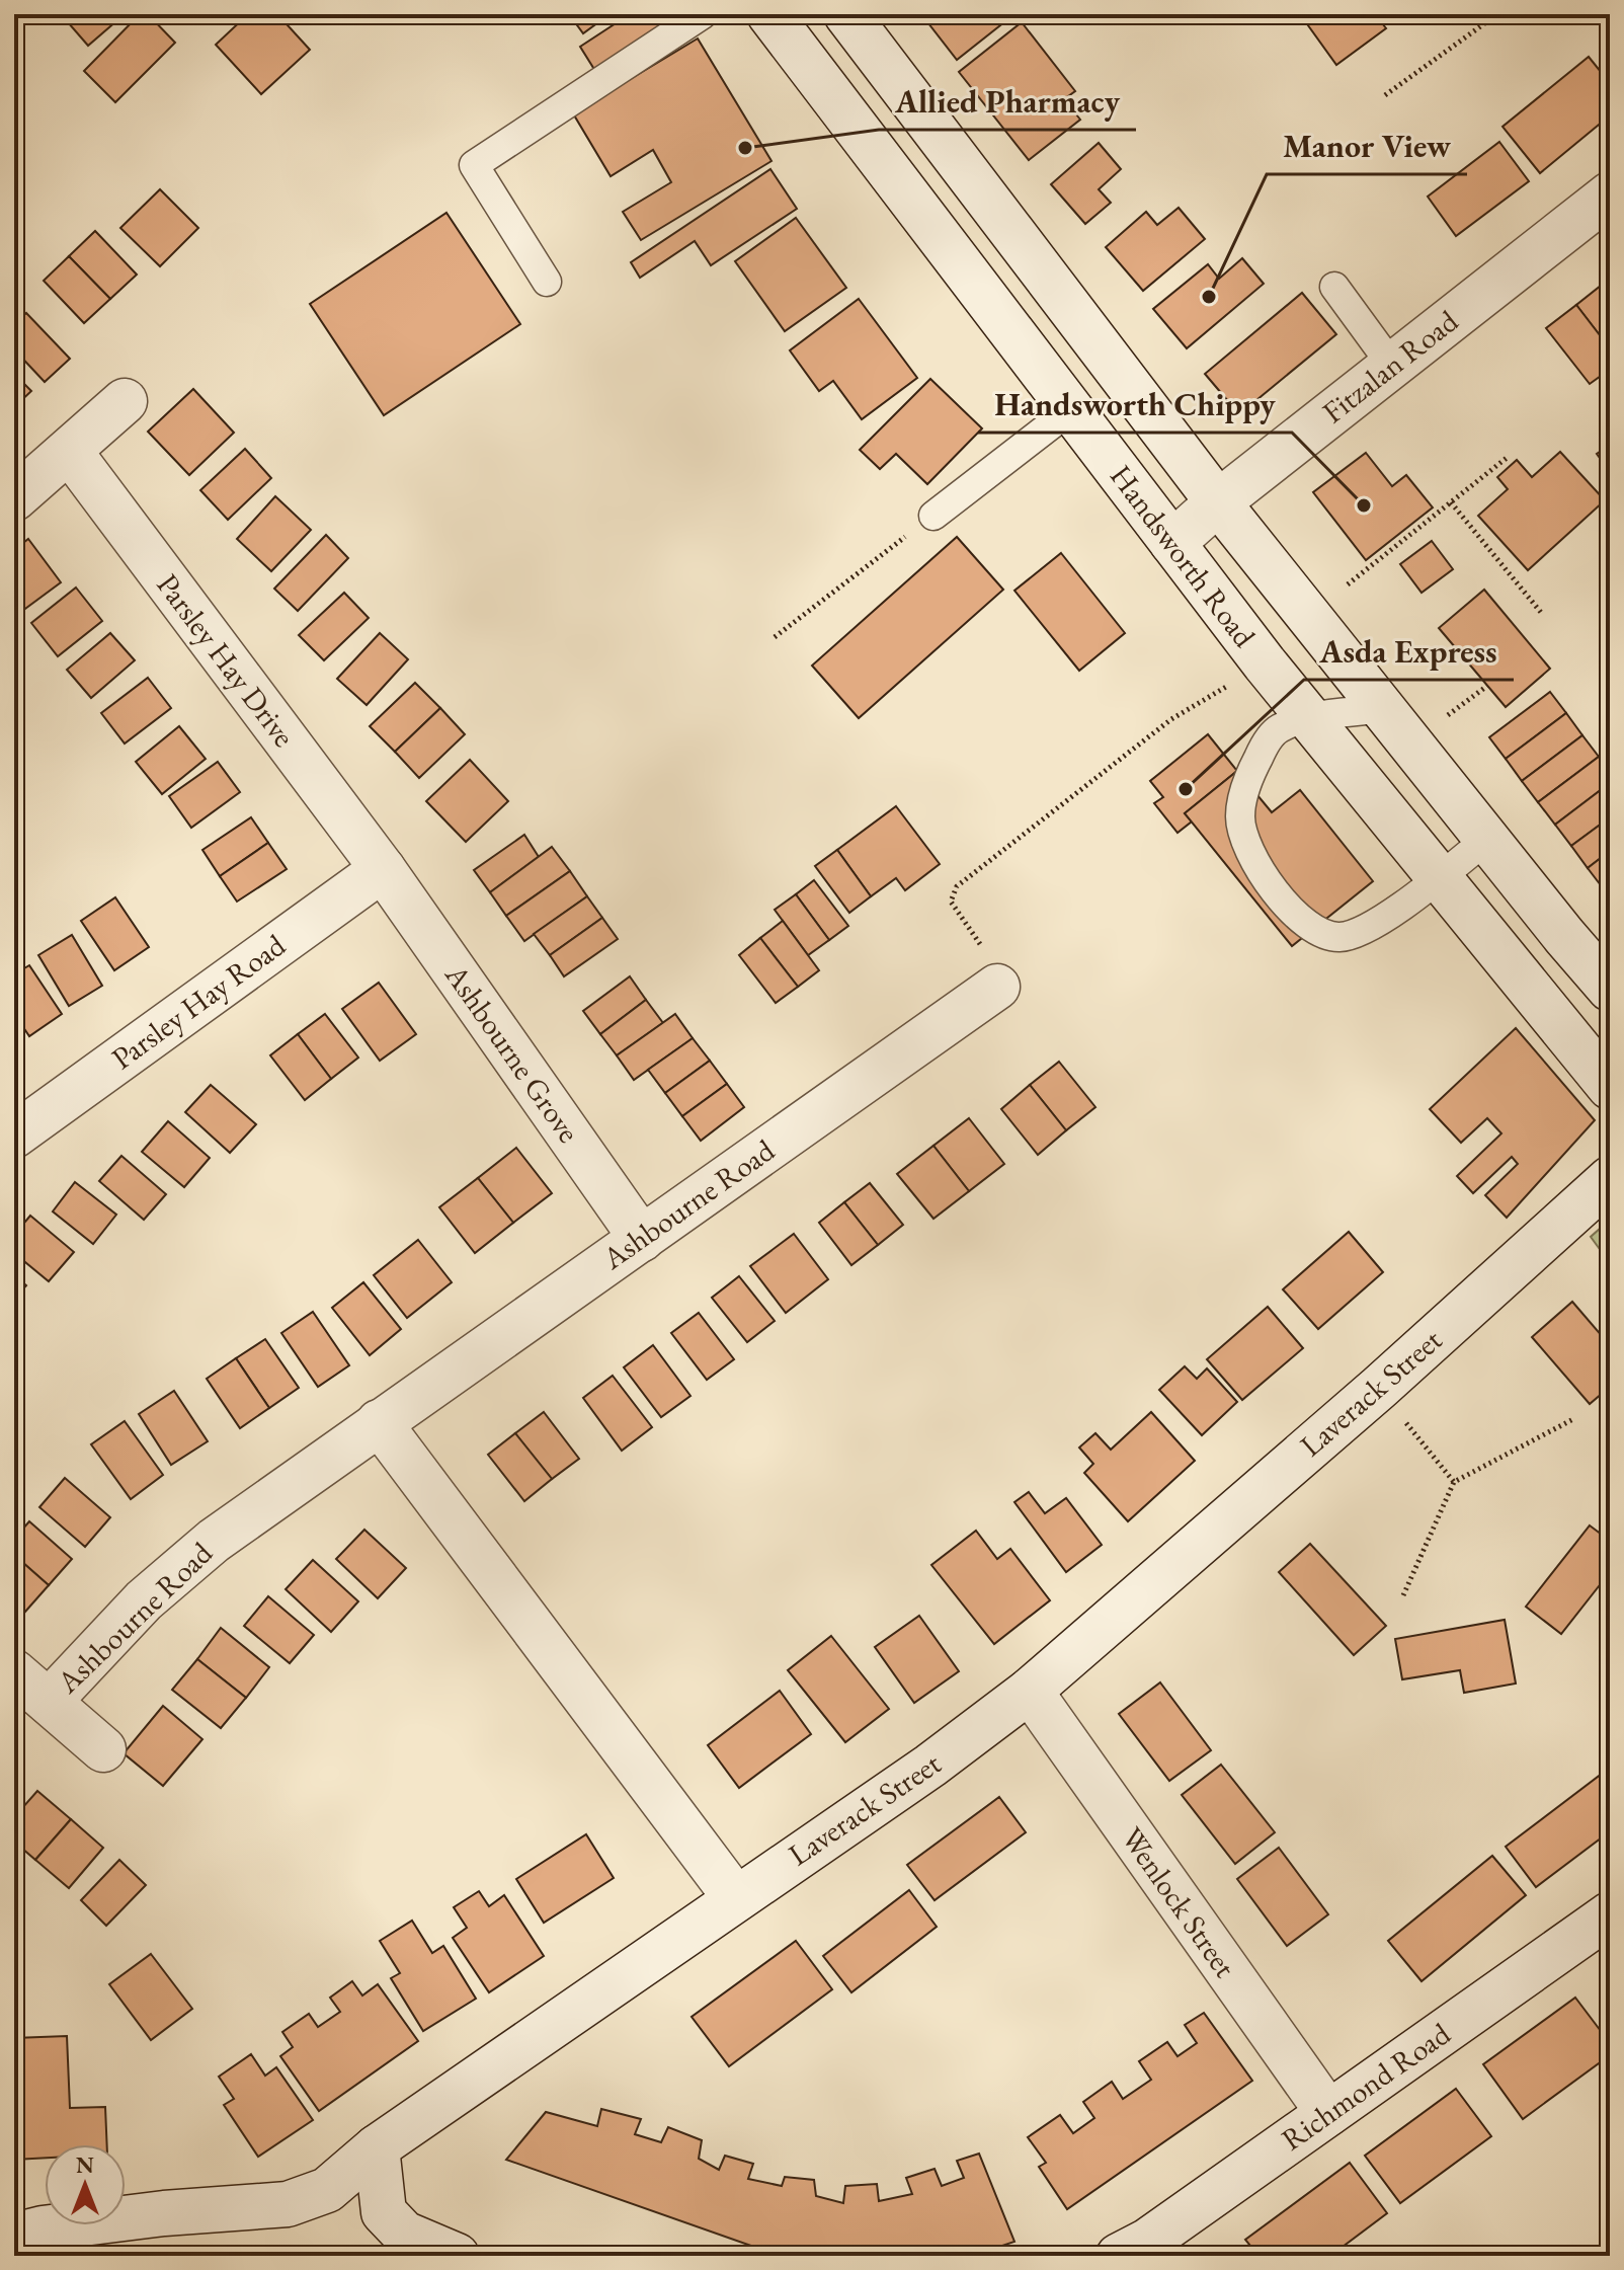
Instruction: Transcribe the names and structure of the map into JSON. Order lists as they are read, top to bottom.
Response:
{
  "streets": {
    "main road": [
      "Fitzalan Road",
      "Handsworth Road",
      "Parsley Hay Drive",
      "Parsley Hay Road",
      "Ashbourne Grove",
      "Ashbourne Road",
      "Laverack Street",
      "Wenlock Street",
      "Richmond Road"
    ]
  },
  "crossings": [
    ["Fitzalan Road", "Handsworth Road"],
    ["Parsley Hay Drive", "Parsley Hay Road"],
    ["Parsley Hay Drive", "Ashbourne Grove"],
    ["Parsley Hay Road", "Ashbourne Grove"],
    ["Ashbourne Grove", "Ashbourne Road"],
    ["Laverack Street", "Wenlock Street"],
    ["Wenlock Street", "Richmond Road"]
  ],
  "places": [
    "Allied Pharmacy",
    "Manor View",
    "Handsworth Chippy",
    "Asda Express"
  ],
  "north": "top"
}
